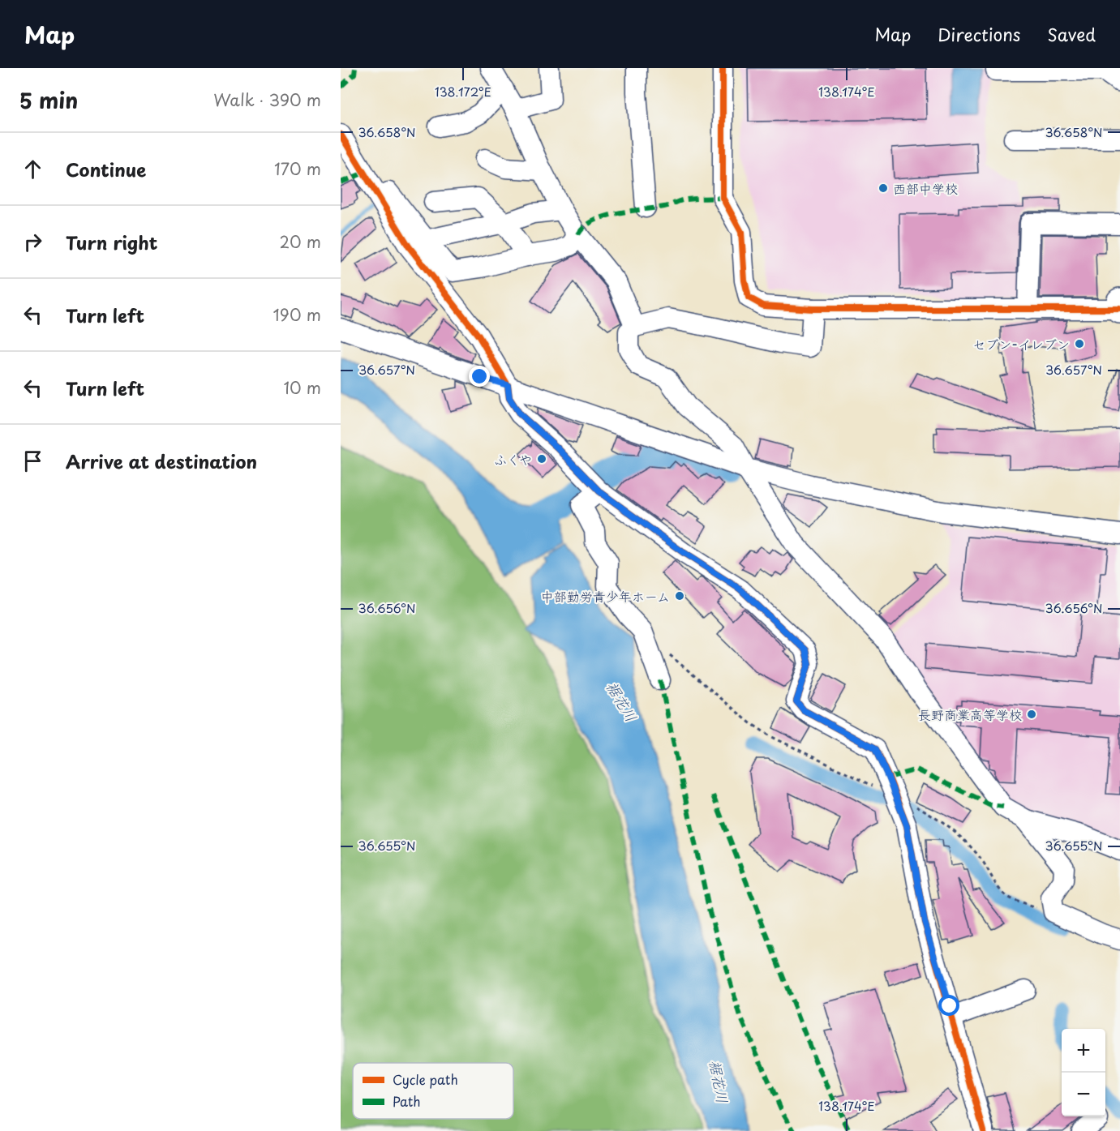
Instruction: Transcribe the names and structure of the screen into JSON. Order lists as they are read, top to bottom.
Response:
{
  "water": ["裾花川"],
  "places": [
    "西部中学校",
    "セブン-イレブン",
    "ふくや",
    "中部勤労青少年ホーム",
    "長野商業高等学校"
  ],
  "legend": ["Cycle path", "Path"],
  "page": {
    "header": "Map",
    "nav": ["Map", "Directions", "Saved"],
    "heading": ["5 min", "Walk · 390 m"],
    "list": [
      ["Continue", "170 m"],
      ["Turn right", "20 m"],
      ["Turn left", "190 m"],
      ["Turn left", "10 m"],
      "Arrive at destination"
    ],
    "map_buttons": ["+", "−"]
  },
  "coordinates": [
    "138.172°E",
    "138.174°E",
    "36.658°N",
    "36.657°N",
    "36.656°N",
    "36.655°N"
  ]
}
